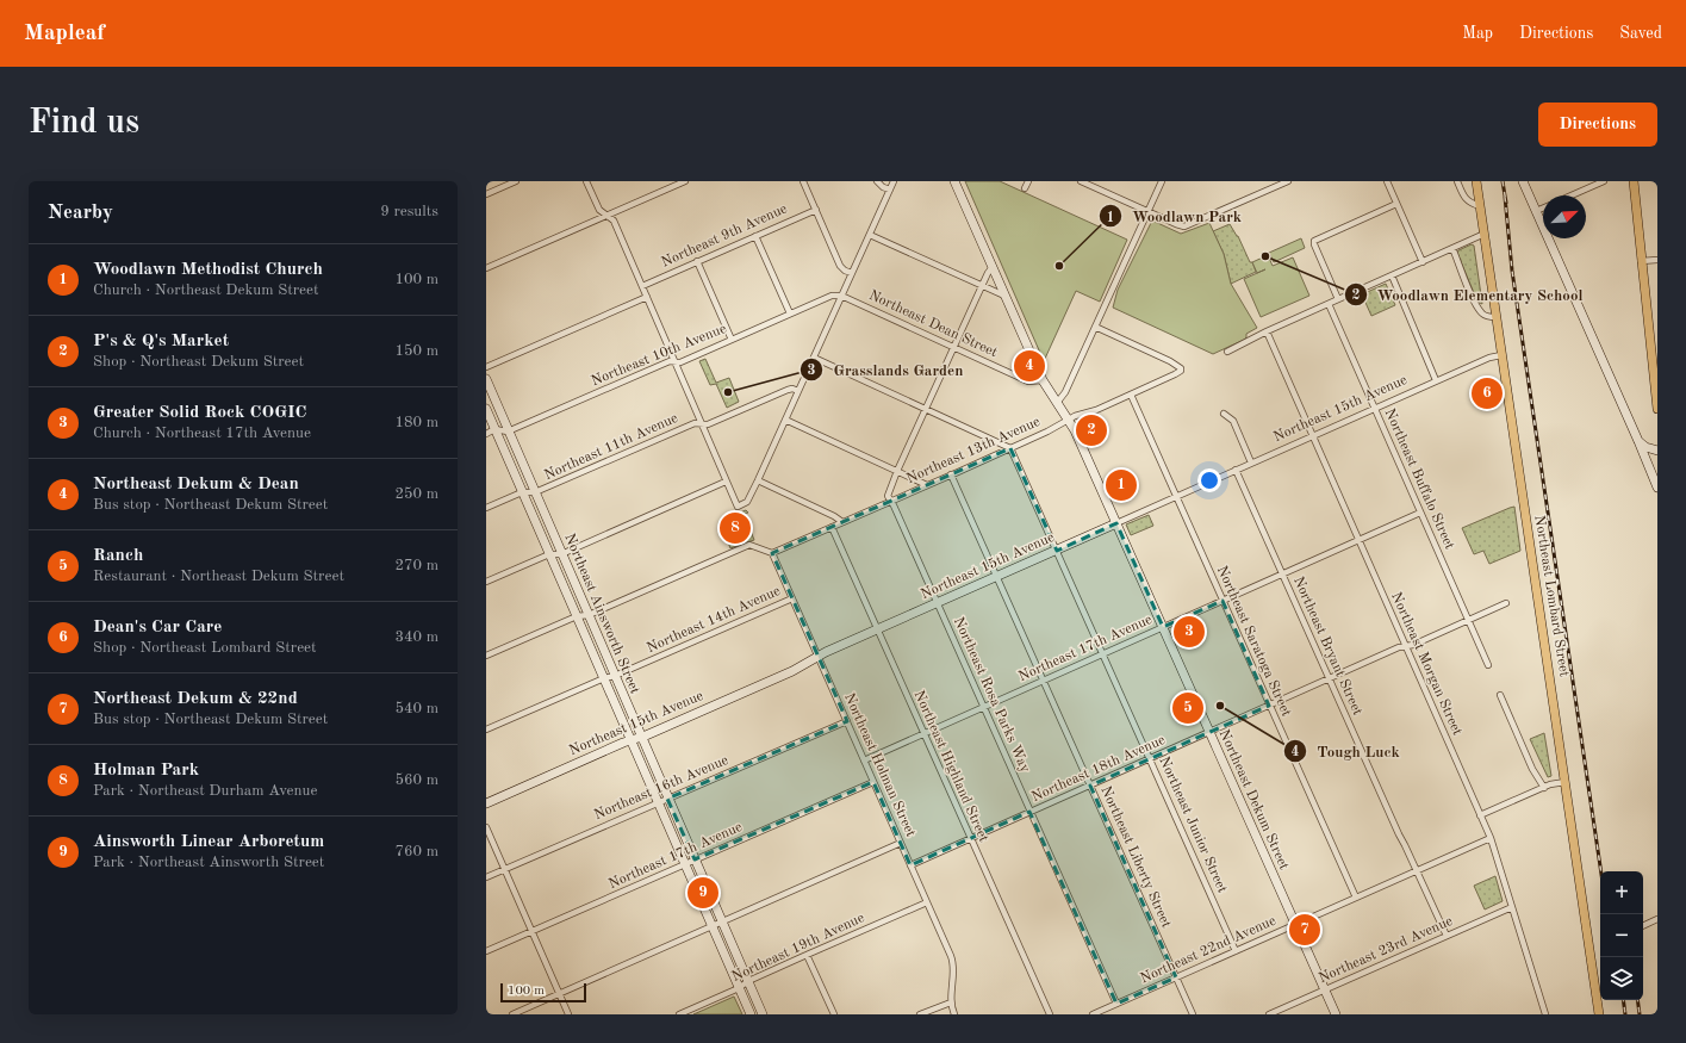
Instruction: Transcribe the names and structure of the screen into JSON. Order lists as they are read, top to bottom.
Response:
{
  "streets": {
    "main road": ["Northeast Lombard Street"],
    "street": [
      "Northeast 9th Avenue",
      "Northeast Dean Street",
      "Northeast 10th Avenue",
      "Northeast 15th Avenue",
      "Northeast 11th Avenue",
      "Northeast 13th Avenue",
      "Northeast Buffalo Street",
      "Northeast Ainsworth Street",
      "Northeast 14th Avenue",
      "Northeast Saratoga Street",
      "Northeast Bryant Street",
      "Northeast 17th Avenue",
      "Northeast Morgan Street",
      "Northeast Rosa Parks Way",
      "Northeast Holman Street",
      "Northeast Highland Street",
      "Northeast 18th Avenue",
      "Northeast 16th Avenue",
      "Northeast Dekum Street",
      "Northeast Junior Street",
      "Northeast Liberty Street",
      "Northeast 19th Avenue",
      "Northeast 22nd Avenue",
      "Northeast 23rd Avenue"
    ]
  },
  "crossings": [
    ["Northeast Dean Street", "Northeast 10th Avenue"],
    ["Northeast Dean Street", "Northeast Dekum Street"],
    ["Northeast 10th Avenue", "Northeast Ainsworth Street"],
    ["Northeast 15th Avenue", "Northeast Buffalo Street"],
    ["Northeast 15th Avenue", "Northeast Lombard Street"],
    ["Northeast 15th Avenue", "Northeast Ainsworth Street"],
    ["Northeast 15th Avenue", "Northeast Saratoga Street"],
    ["Northeast 15th Avenue", "Northeast Bryant Street"],
    ["Northeast 15th Avenue", "Northeast Morgan Street"],
    ["Northeast 15th Avenue", "Northeast Rosa Parks Way"],
    ["Northeast 15th Avenue", "Northeast Holman Street"],
    ["Northeast 15th Avenue", "Northeast Highland Street"],
    ["Northeast 15th Avenue", "Northeast Dekum Street"],
    ["Northeast 15th Avenue", "Northeast Junior Street"],
    ["Northeast 15th Avenue", "Northeast Liberty Street"],
    ["Northeast 11th Avenue", "Northeast Ainsworth Street"],
    ["Northeast 13th Avenue", "Northeast Saratoga Street"],
    ["Northeast 13th Avenue", "Northeast Rosa Parks Way"],
    ["Northeast 13th Avenue", "Northeast Holman Street"],
    ["Northeast 13th Avenue", "Northeast Highland Street"],
    ["Northeast 13th Avenue", "Northeast Dekum Street"],
    ["Northeast 13th Avenue", "Northeast Junior Street"],
    ["Northeast 13th Avenue", "Northeast Liberty Street"],
    ["Northeast Buffalo Street", "Northeast 17th Avenue"],
    ["Northeast Buffalo Street", "Northeast 18th Avenue"],
    ["Northeast Ainsworth Street", "Northeast 14th Avenue"],
    ["Northeast Ainsworth Street", "Northeast 17th Avenue"],
    ["Northeast Ainsworth Street", "Northeast 16th Avenue"],
    ["Northeast Ainsworth Street", "Northeast 19th Avenue"],
    ["Northeast 14th Avenue", "Northeast Holman Street"],
    ["Northeast Saratoga Street", "Northeast 17th Avenue"],
    ["Northeast Saratoga Street", "Northeast 18th Avenue"],
    ["Northeast Saratoga Street", "Northeast 22nd Avenue"],
    ["Northeast Bryant Street", "Northeast 17th Avenue"],
    ["Northeast Bryant Street", "Northeast 18th Avenue"],
    ["Northeast Bryant Street", "Northeast 22nd Avenue"],
    ["Northeast Bryant Street", "Northeast 23rd Avenue"],
    ["Northeast 17th Avenue", "Northeast Morgan Street"],
    ["Northeast 17th Avenue", "Northeast Rosa Parks Way"],
    ["Northeast 17th Avenue", "Northeast Holman Street"],
    ["Northeast 17th Avenue", "Northeast Highland Street"],
    ["Northeast 17th Avenue", "Northeast Dekum Street"],
    ["Northeast 17th Avenue", "Northeast Junior Street"],
    ["Northeast 17th Avenue", "Northeast Liberty Street"],
    ["Northeast Morgan Street", "Northeast 18th Avenue"],
    ["Northeast Morgan Street", "Northeast 22nd Avenue"],
    ["Northeast Morgan Street", "Northeast 23rd Avenue"],
    ["Northeast Rosa Parks Way", "Northeast 18th Avenue"],
    ["Northeast Rosa Parks Way", "Northeast 22nd Avenue"],
    ["Northeast Holman Street", "Northeast 18th Avenue"],
    ["Northeast Holman Street", "Northeast 16th Avenue"],
    ["Northeast Holman Street", "Northeast 19th Avenue"],
    ["Northeast Highland Street", "Northeast 18th Avenue"],
    ["Northeast 18th Avenue", "Northeast Dekum Street"],
    ["Northeast 18th Avenue", "Northeast Junior Street"],
    ["Northeast 18th Avenue", "Northeast Liberty Street"],
    ["Northeast Dekum Street", "Northeast 22nd Avenue"],
    ["Northeast Dekum Street", "Northeast 23rd Avenue"],
    ["Northeast Junior Street", "Northeast 22nd Avenue"],
    ["Northeast Liberty Street", "Northeast 22nd Avenue"]
  ],
  "places": [
    "Woodlawn Elementary School",
    "Woodlawn Park",
    "Grasslands Garden",
    "Tough Luck"
  ],
  "scale_bar": "100 m",
  "north": "top right",
  "page": {
    "header": "Mapleaf",
    "nav": ["Map", "Directions", "Saved"],
    "buttons": "Directions",
    "title": "Find us",
    "heading": ["Nearby", "9 results"],
    "list": [
      {
        "mark": "1",
        "name": "Woodlawn Methodist Church",
        "note": "Church · Northeast Dekum Street",
        "value": "100 m"
      },
      {
        "mark": "2",
        "name": "P's & Q's Market",
        "note": "Shop · Northeast Dekum Street",
        "value": "150 m"
      },
      {
        "mark": "3",
        "name": "Greater Solid Rock COGIC",
        "note": "Church · Northeast 17th Avenue",
        "value": "180 m"
      },
      {
        "mark": "4",
        "name": "Northeast Dekum & Dean",
        "note": "Bus stop · Northeast Dekum Street",
        "value": "250 m"
      },
      {
        "mark": "5",
        "name": "Ranch",
        "note": "Restaurant · Northeast Dekum Street",
        "value": "270 m"
      },
      {
        "mark": "6",
        "name": "Dean's Car Care",
        "note": "Shop · Northeast Lombard Street",
        "value": "340 m"
      },
      {
        "mark": "7",
        "name": "Northeast Dekum & 22nd",
        "note": "Bus stop · Northeast Dekum Street",
        "value": "540 m"
      },
      {
        "mark": "8",
        "name": "Holman Park",
        "note": "Park · Northeast Durham Avenue",
        "value": "560 m"
      },
      {
        "mark": "9",
        "name": "Ainsworth Linear Arboretum",
        "note": "Park · Northeast Ainsworth Street",
        "value": "760 m"
      }
    ],
    "pins": [
      "4",
      "6",
      "2",
      "1",
      "8",
      "3",
      "5",
      "9",
      "7"
    ],
    "map_buttons": ["+", "−"],
    "scale": "100 m"
  }
}
